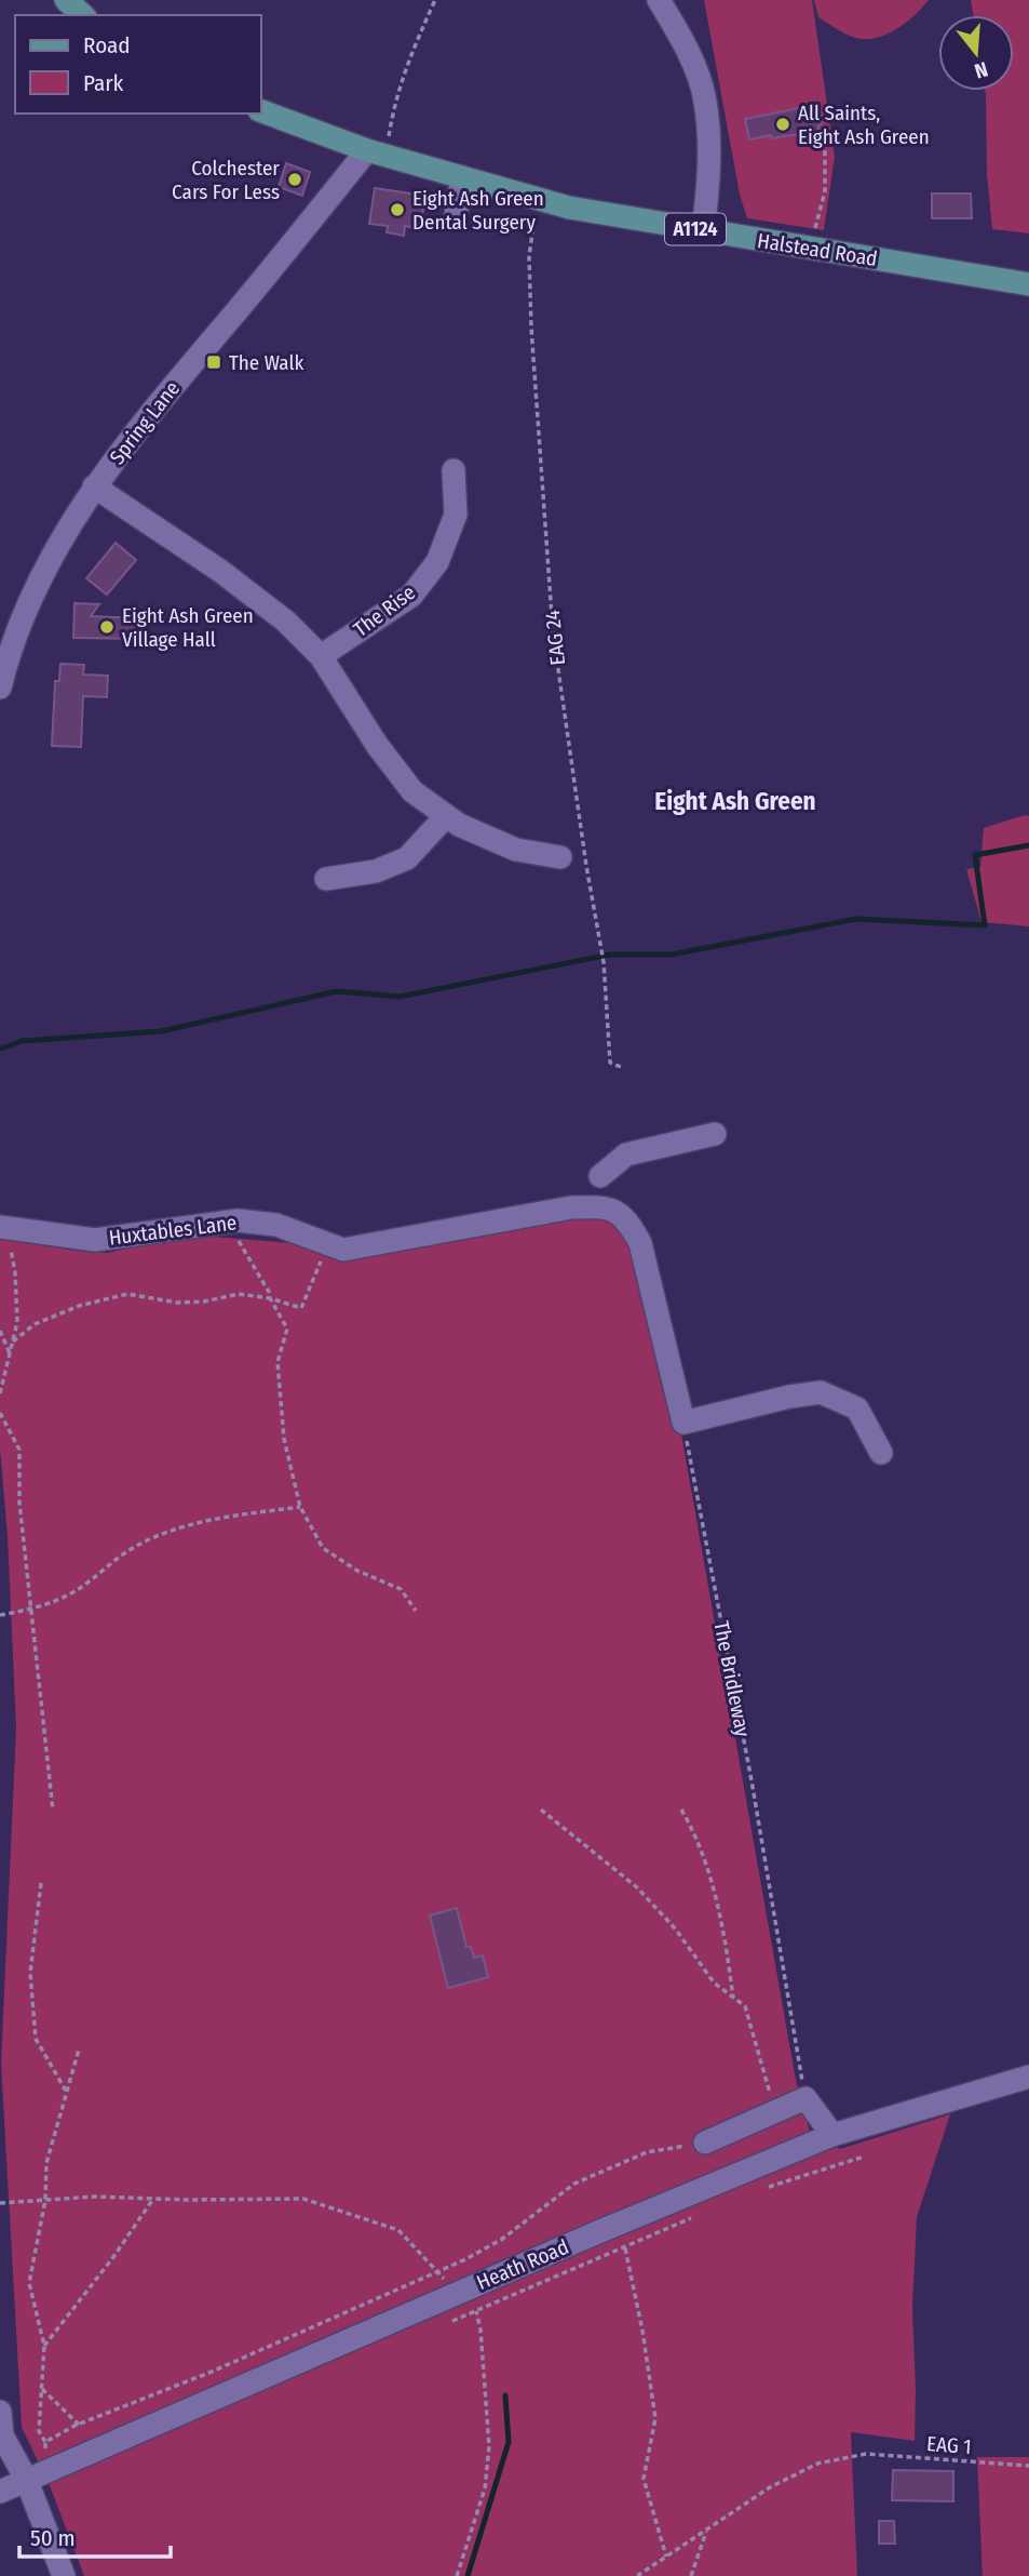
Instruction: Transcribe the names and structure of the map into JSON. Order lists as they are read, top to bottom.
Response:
{
  "streets": {
    "main road": ["A1124", "Halstead Road"],
    "street": [
      "Spring Lane",
      "The Rise",
      "Huxtables Lane",
      "Heath Road"
    ],
    "path": ["EAG 24", "The Bridleway", "EAG 1"]
  },
  "crossings": [
    ["Halstead Road", "Spring Lane"],
    ["Halstead Road", "EAG 24"]
  ],
  "districts": ["Eight Ash Green"],
  "places": {
    "other": [
      "All Saints, Eight Ash Green",
      "Colchester Cars For Less",
      "Eight Ash Green Dental Surgery",
      "Eight Ash Green Village Hall"
    ],
    "transit": ["The Walk"]
  },
  "legend": ["Road", "Park"],
  "scale_bar": "50 m",
  "north": "bottom"
}
